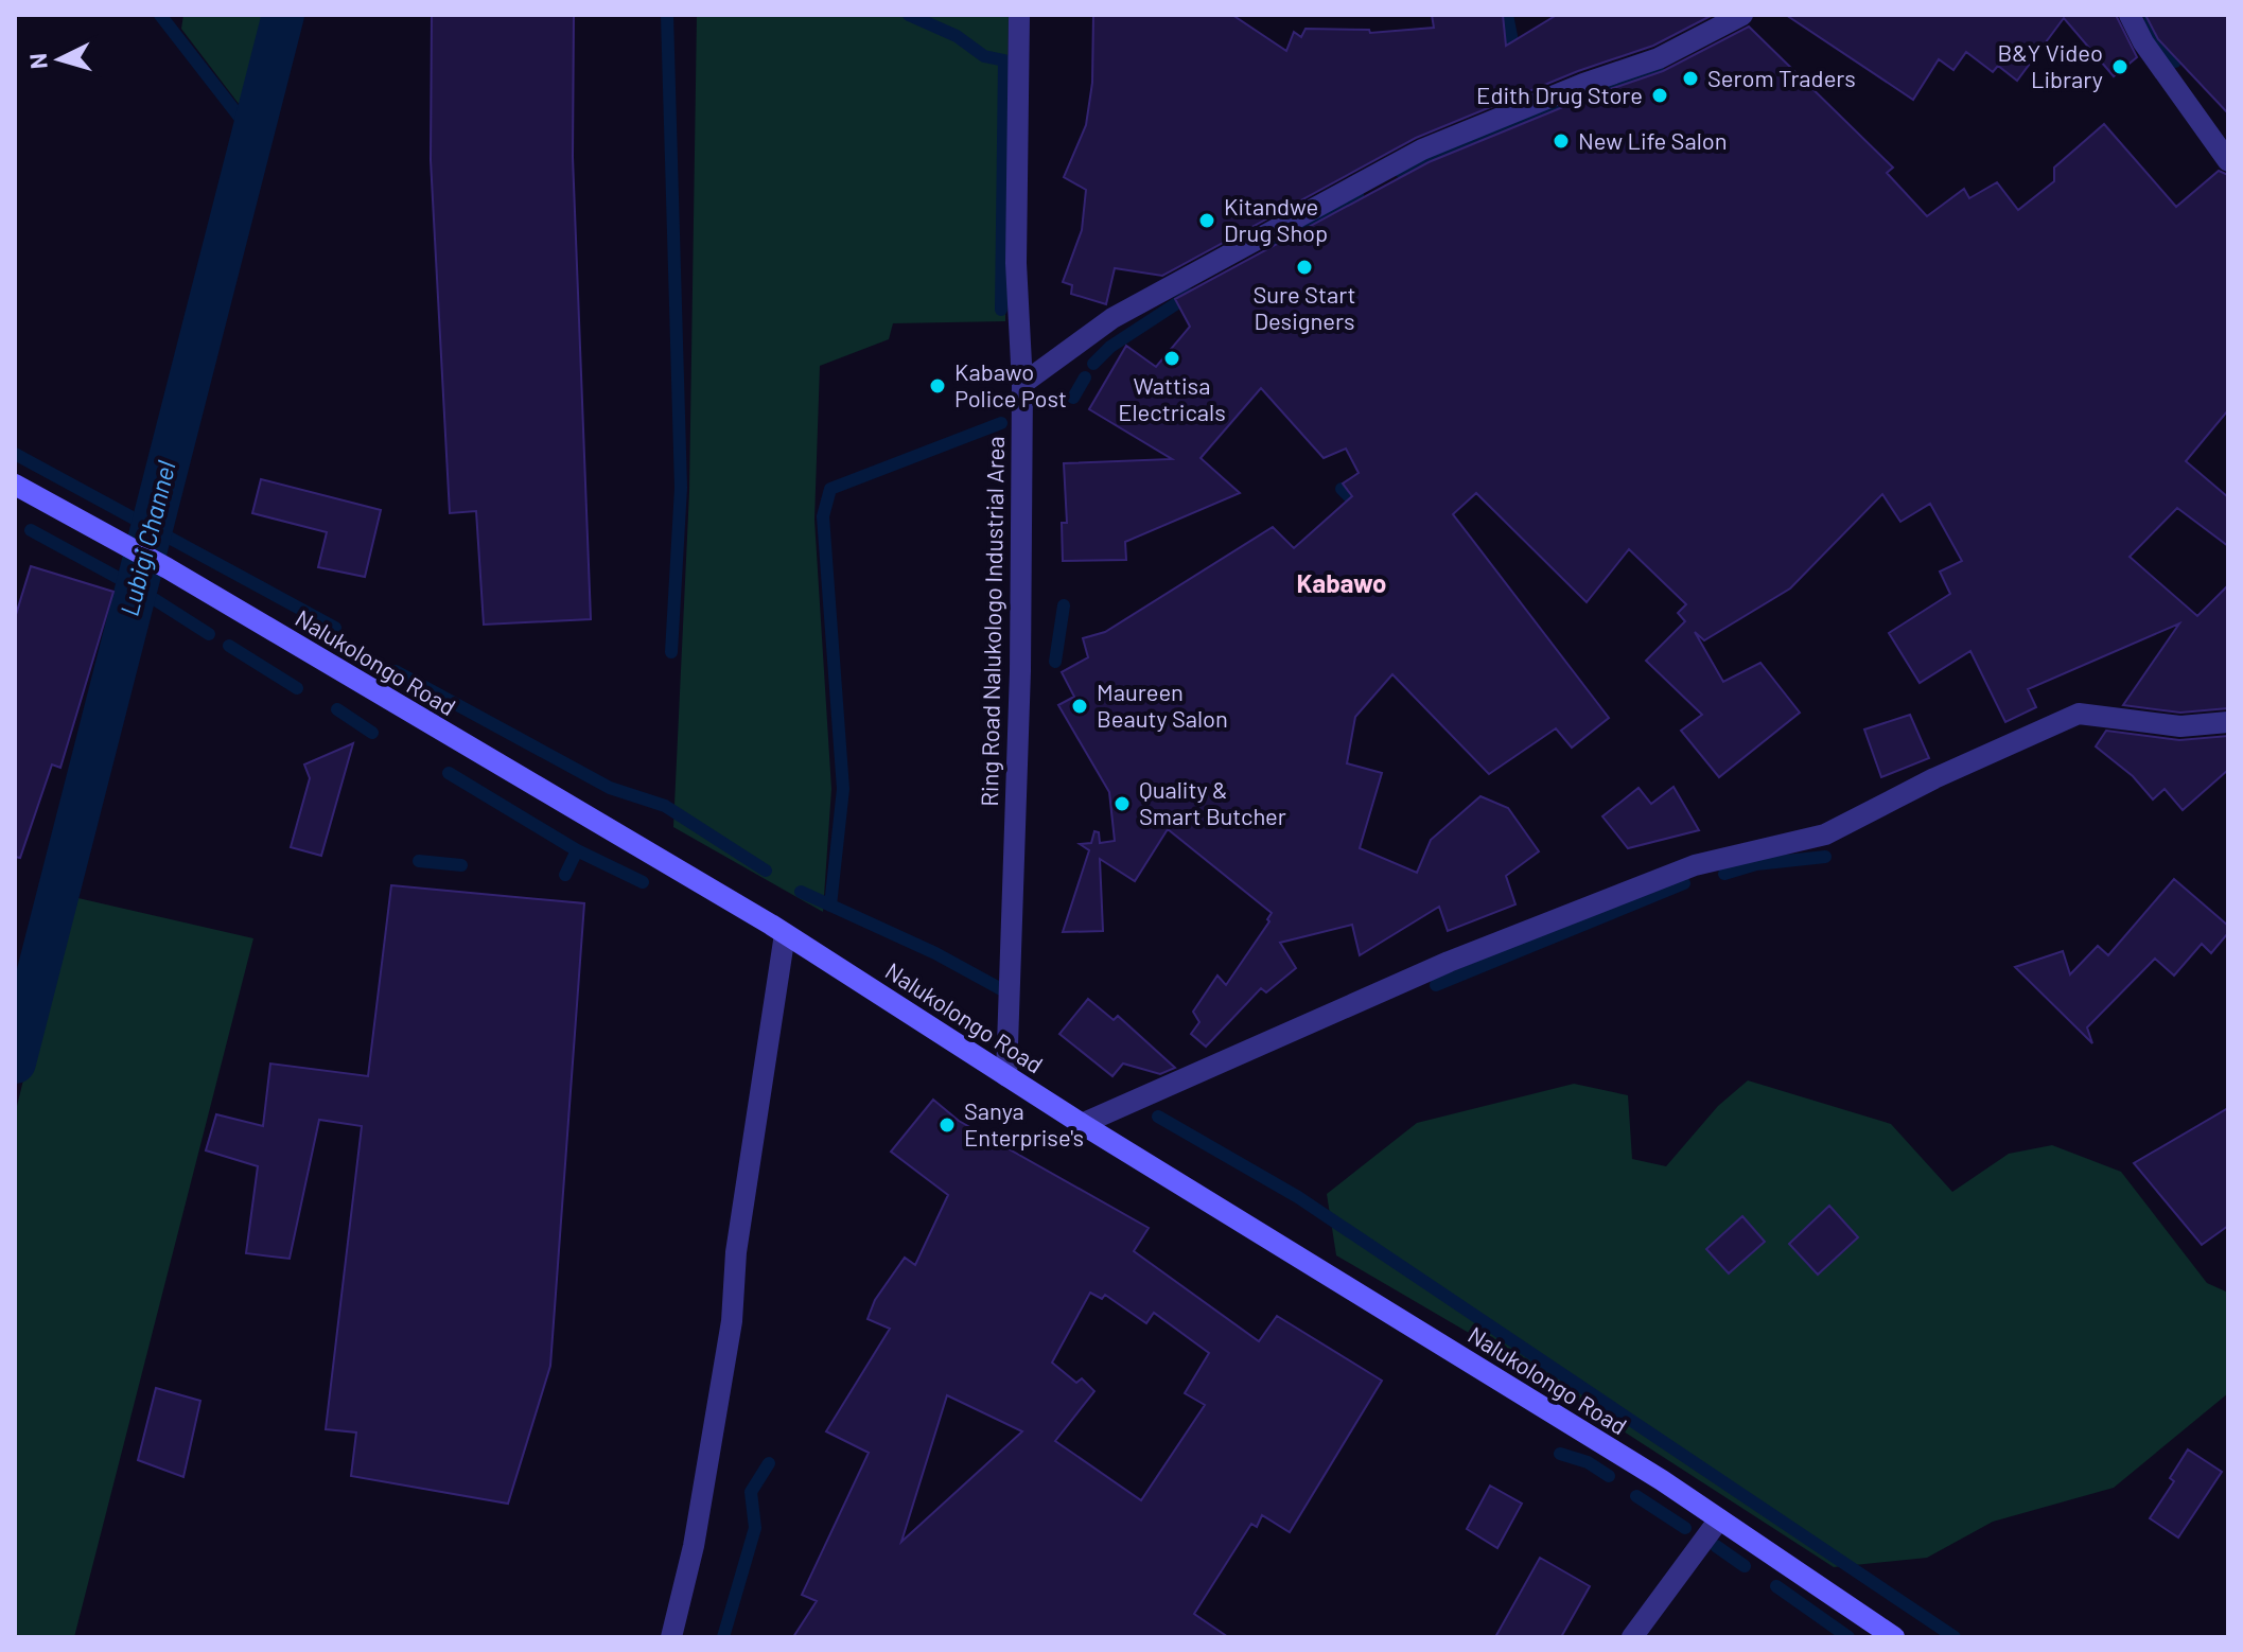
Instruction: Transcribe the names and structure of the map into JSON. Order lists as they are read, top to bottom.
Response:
{
  "streets": {
    "street": ["Ring Road Nalukologo Industrial Area", "Nalukolongo Road"]
  },
  "crossings": [
    ["Ring Road Nalukologo Industrial Area", "Nalukolongo Road"]
  ],
  "districts": ["Kabawo"],
  "water": ["Lubigi Channel"],
  "places": [
    "B&Y Video Library",
    "Serom Traders",
    "Edith Drug Store",
    "New Life Salon",
    "Kitandwe Drug Shop",
    "Sure Start Designers",
    "Wattisa Electricals",
    "Kabawo Police Post",
    "Maureen Beauty Salon",
    "Quality & Smart Butcher",
    "Sanya Enterprise's"
  ],
  "north": "left"
}
